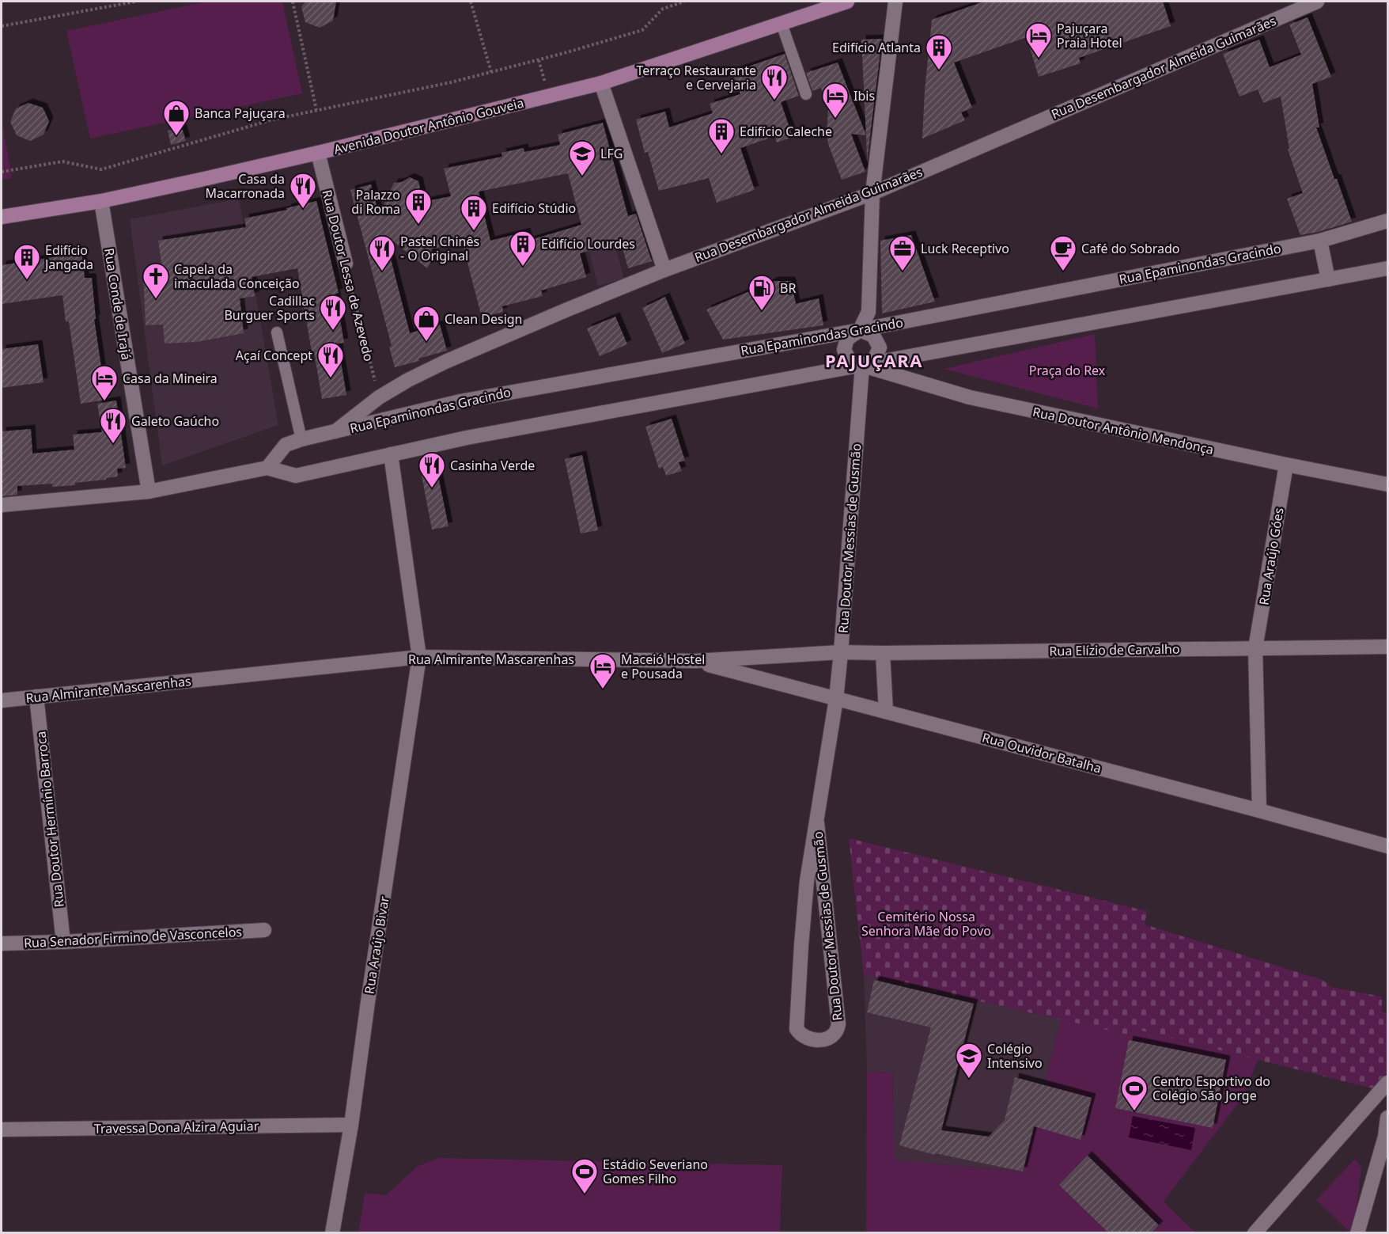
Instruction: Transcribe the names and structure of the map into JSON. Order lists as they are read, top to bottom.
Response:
{
  "streets": {
    "main road": ["Avenida Doutor Antônio Gouveia"],
    "street": [
      "Rua Desembargador Almeida Guimarães",
      "Rua Epaminondas Gracindo",
      "Rua Doutor Lessa de Azevedo",
      "Rua Conde de Irajá",
      "Rua Doutor Antônio Mendonça",
      "Rua Doutor Messias de Gusmão",
      "Rua Araújo Góes",
      "Rua Elízio de Carvalho",
      "Rua Almirante Mascarenhas",
      "Rua Ouvidor Batalha",
      "Rua Doutor Hermínio Barroca",
      "Rua Senador Firmino de Vasconcelos",
      "Rua Araújo Bivar",
      "Travessa Dona Alzira Aguiar"
    ]
  },
  "crossings": [
    ["Rua Desembargador Almeida Guimarães", "Rua Epaminondas Gracindo"],
    ["Rua Desembargador Almeida Guimarães", "Rua Doutor Lessa de Azevedo"],
    ["Avenida Doutor Antônio Gouveia", "Rua Doutor Lessa de Azevedo"],
    ["Avenida Doutor Antônio Gouveia", "Rua Conde de Irajá"],
    ["Rua Epaminondas Gracindo", "Rua Doutor Antônio Mendonça"],
    ["Rua Epaminondas Gracindo", "Rua Doutor Messias de Gusmão"],
    ["Rua Doutor Antônio Mendonça", "Rua Doutor Messias de Gusmão"],
    ["Rua Doutor Antônio Mendonça", "Rua Araújo Góes"],
    ["Rua Doutor Messias de Gusmão", "Rua Elízio de Carvalho"],
    ["Rua Doutor Messias de Gusmão", "Rua Almirante Mascarenhas"],
    ["Rua Doutor Messias de Gusmão", "Rua Ouvidor Batalha"],
    ["Rua Araújo Góes", "Rua Elízio de Carvalho"],
    ["Rua Elízio de Carvalho", "Rua Almirante Mascarenhas"],
    ["Rua Almirante Mascarenhas", "Rua Ouvidor Batalha"],
    ["Rua Almirante Mascarenhas", "Rua Doutor Hermínio Barroca"],
    ["Rua Almirante Mascarenhas", "Rua Araújo Bivar"],
    ["Rua Doutor Hermínio Barroca", "Rua Senador Firmino de Vasconcelos"],
    ["Rua Araújo Bivar", "Travessa Dona Alzira Aguiar"]
  ],
  "districts": ["PAJUÇARA"],
  "parks": ["Praça do Rex", "Cemitério Nossa Senhora Mãe do Povo"],
  "places": {
    "hotel": [
      "Pajuçara Praia Hotel",
      "Ibis",
      "Casa da Mineira",
      "Maceió Hostel e Pousada"
    ],
    "building": [
      "Edifício Atlanta",
      "Edifício Caleche",
      "Palazzo di Roma",
      "Edifício Stúdio",
      "Edifício Lourdes",
      "Edifício Jangada"
    ],
    "restaurant": [
      "Terraço Restaurante e Cervejaria",
      "Casa da Macarronada",
      "Pastel Chinês - O Original",
      "Cadillac Burguer Sports",
      "Açaí Concept",
      "Galeto Gaúcho",
      "Casinha Verde"
    ],
    "shop": ["Banca Pajuçara", "Clean Design"],
    "school or university": ["LFG", "Colégio Intensivo"],
    "office": ["Luck Receptivo"],
    "cafe": ["Café do Sobrado"],
    "church": ["Capela da imaculada Conceição"],
    "fuel station": ["BR"],
    "sports": ["Centro Esportivo do Colégio São Jorge", "Estádio Severiano Gomes Filho"]
  }
}
